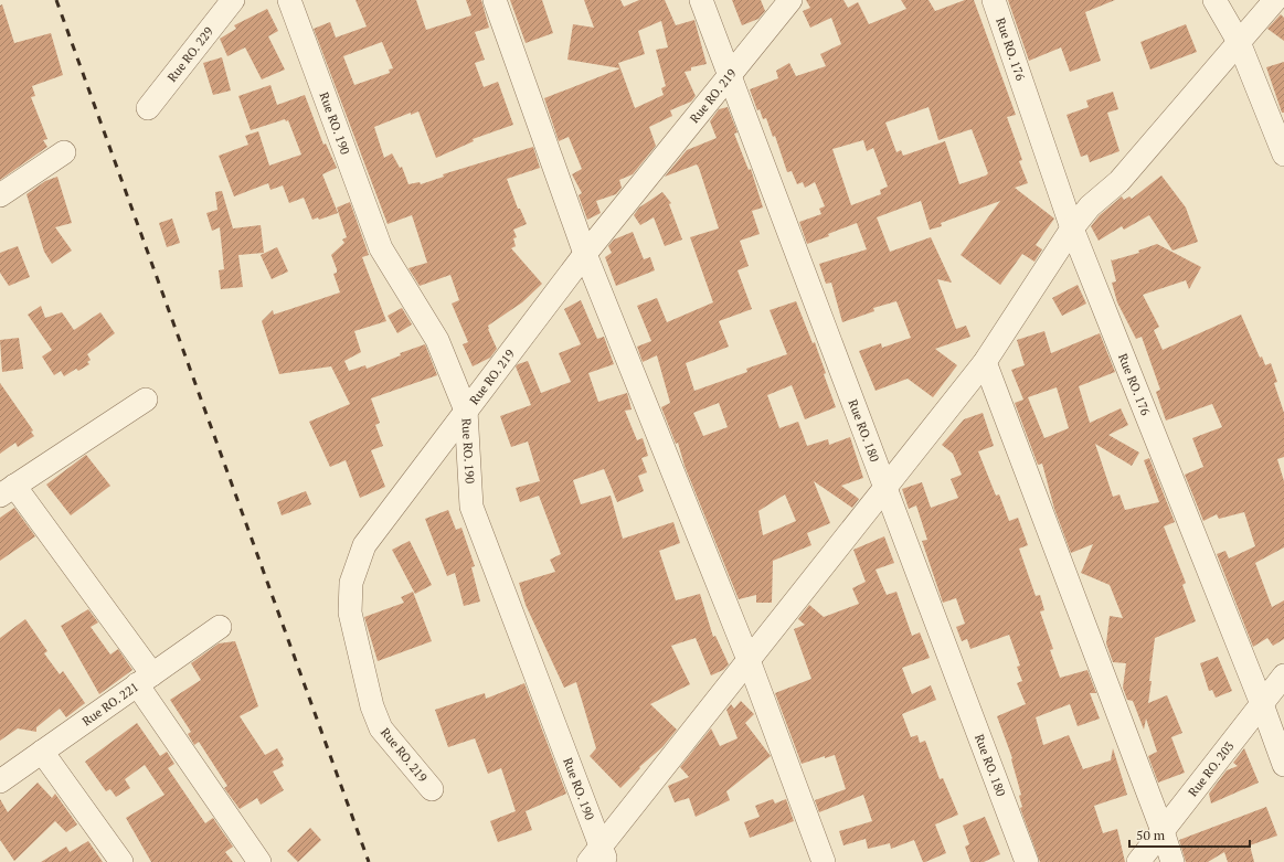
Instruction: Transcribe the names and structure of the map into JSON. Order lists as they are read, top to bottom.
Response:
{
  "streets": {
    "street": [
      "Rue RO. 176",
      "Rue RO. 229",
      "Rue RO. 219",
      "Rue RO. 190",
      "Rue RO. 180",
      "Rue RO. 221",
      "Rue RO. 203"
    ]
  },
  "crossings": [
    ["Rue RO. 176", "Rue RO. 203"],
    ["Rue RO. 219", "Rue RO. 190"],
    ["Rue RO. 219", "Rue RO. 180"]
  ],
  "scale_bar": "50 m"
}
